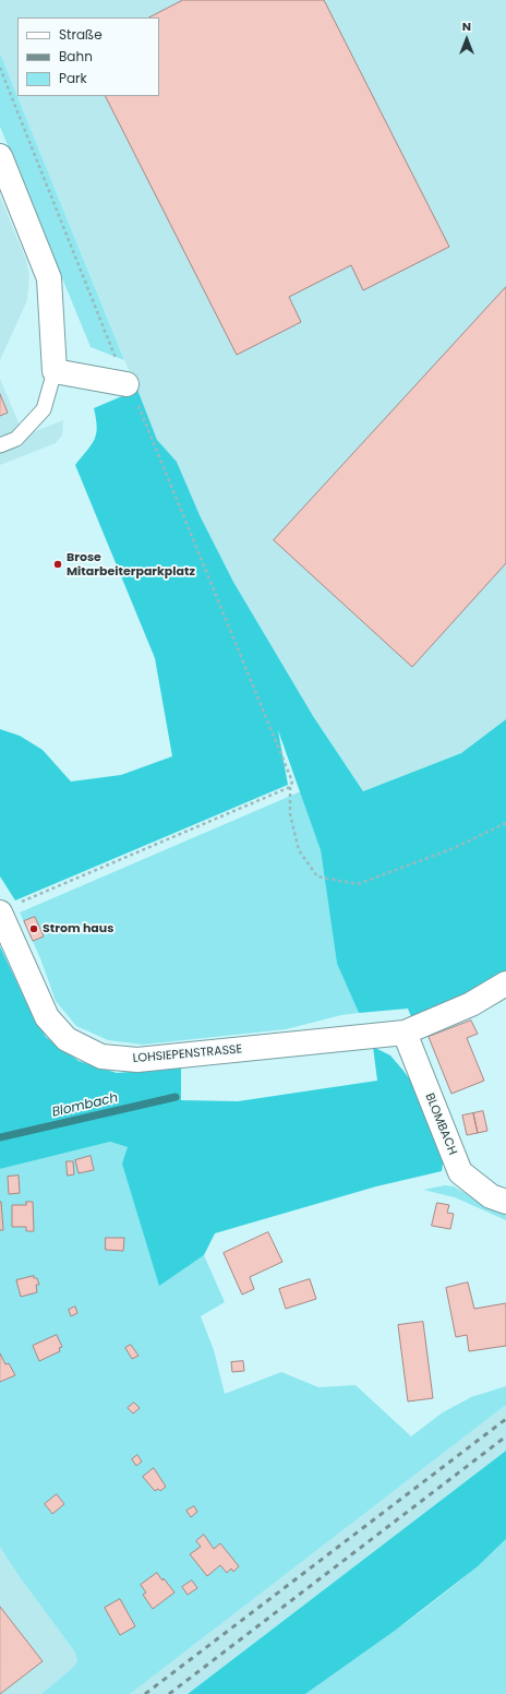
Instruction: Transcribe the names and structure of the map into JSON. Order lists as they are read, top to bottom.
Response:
{
  "streets": {
    "street": ["LOHSIEPENSTRASSE", "BLOMBACH"]
  },
  "crossings": [
    ["LOHSIEPENSTRASSE", "BLOMBACH"]
  ],
  "water": ["Blombach"],
  "places": ["Brose Mitarbeiterparkplatz", "Strom haus"],
  "legend": ["Straße", "Bahn", "Park"],
  "north": "top"
}
